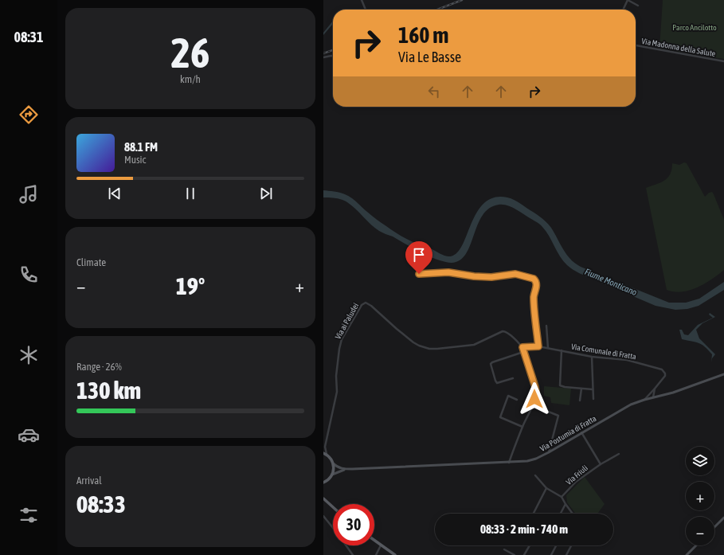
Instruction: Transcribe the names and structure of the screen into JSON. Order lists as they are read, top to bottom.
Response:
{
  "streets": {
    "main road": ["Via Postumia di Fratta"],
    "street": [
      "Via Madonna della Salute",
      "Via ai Paludei",
      "Via Comunale di Fratta",
      "Via Friuli"
    ]
  },
  "crossings": [
    ["Via ai Paludei", "Via Comunale di Fratta"],
    ["Via Comunale di Fratta", "Via Postumia di Fratta"]
  ],
  "water": ["Fiume Monticano"],
  "parks": ["Parco Ancilotto"],
  "page": {
    "tabs": "08:31",
    "tile": [
      ["26", "km/h"],
      "Climate",
      ["Range · 26%", "130 km"],
      ["Arrival", "08:33"]
    ],
    "turn": ["160 m", "Via Le Basse"],
    "song": ["88.1 FM", "Music"],
    "heat": ["−", "19°", "+"],
    "map_buttons": ["+", "−"],
    "limit": "30",
    "trip": "08:33 · 2 min · 740 m"
  }
}
